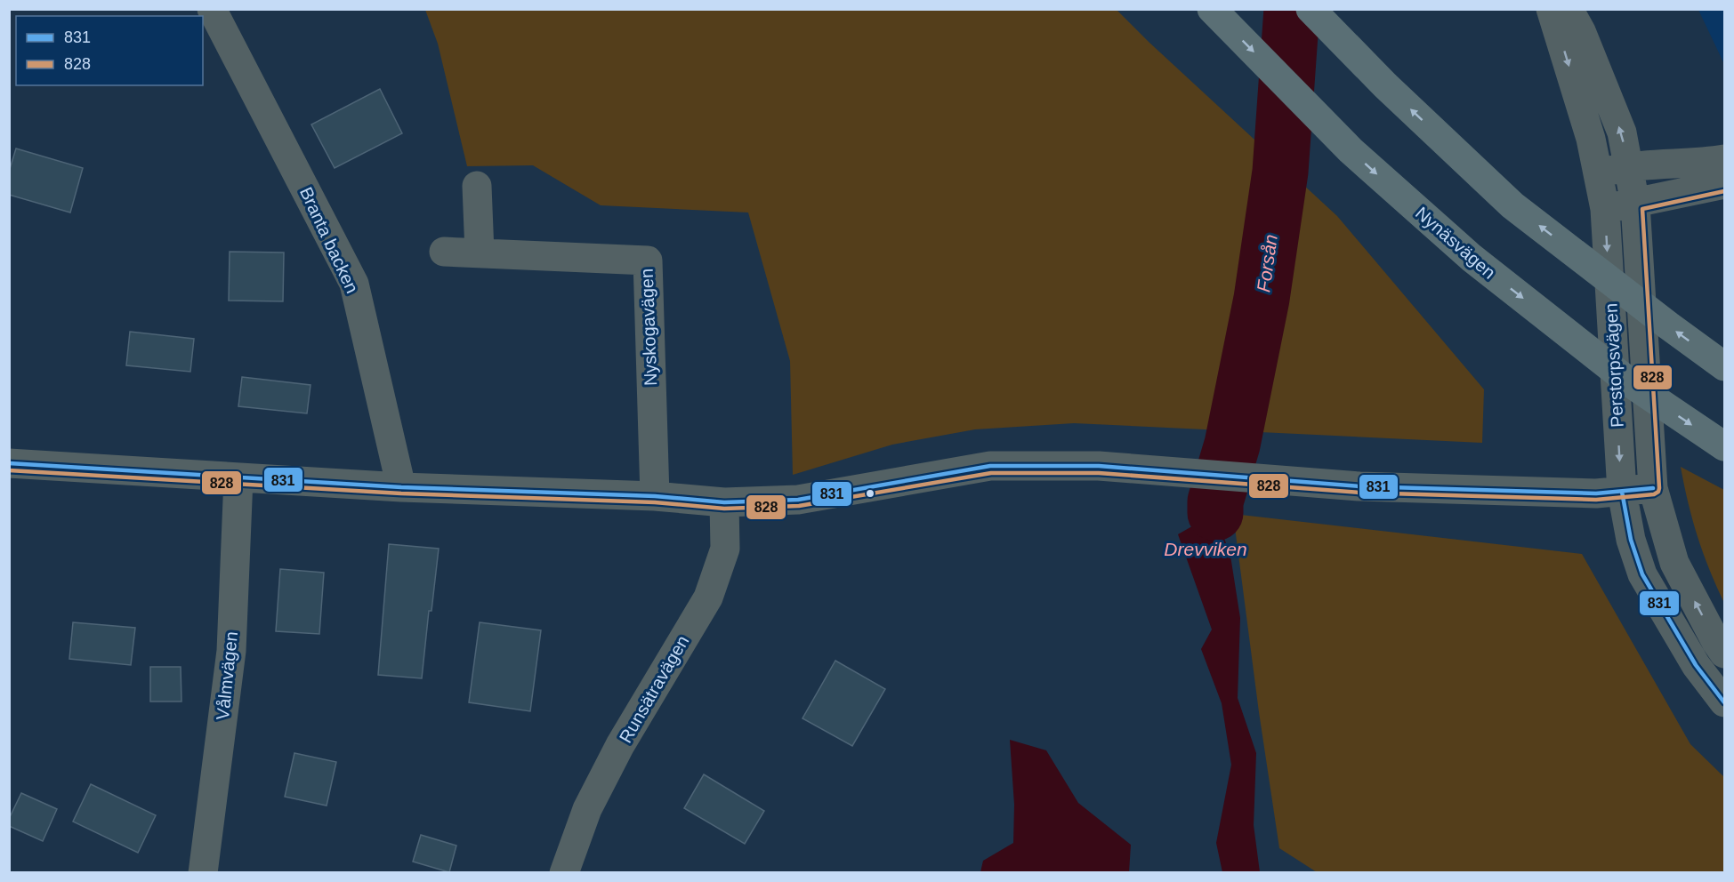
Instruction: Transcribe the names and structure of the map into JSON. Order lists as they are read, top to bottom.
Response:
{
  "streets": {
    "highway": ["Nynäsvägen"],
    "street": [
      "Branta backen",
      "Nyskogavägen",
      "Perstorpsvägen",
      "Vålmvägen",
      "Runsätravägen"
    ]
  },
  "water": ["Forsån", "Drevviken"],
  "lines": ["transit line 828", "transit line 831"],
  "legend": ["831", "828"]
}
